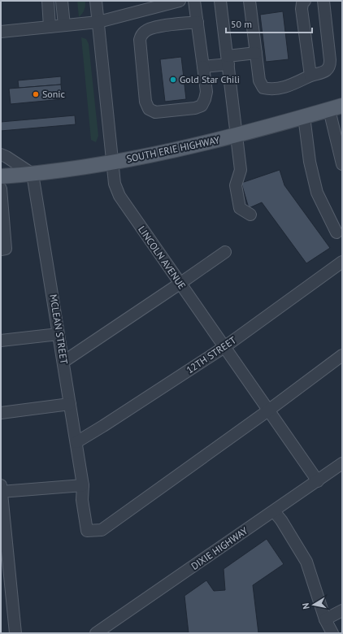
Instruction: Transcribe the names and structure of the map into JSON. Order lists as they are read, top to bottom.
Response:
{
  "streets": {
    "main road": ["SOUTH ERIE HIGHWAY"],
    "street": [
      "LINCOLN AVENUE",
      "MCLEAN STREET",
      "12TH STREET",
      "DIXIE HIGHWAY"
    ]
  },
  "crossings": [
    ["SOUTH ERIE HIGHWAY", "LINCOLN AVENUE"],
    ["SOUTH ERIE HIGHWAY", "MCLEAN STREET"],
    ["LINCOLN AVENUE", "MCLEAN STREET"],
    ["LINCOLN AVENUE", "12TH STREET"],
    ["LINCOLN AVENUE", "DIXIE HIGHWAY"],
    ["MCLEAN STREET", "12TH STREET"]
  ],
  "places": ["Gold Star Chili", "Sonic"],
  "scale_bar": "50 m",
  "north": "left"
}
